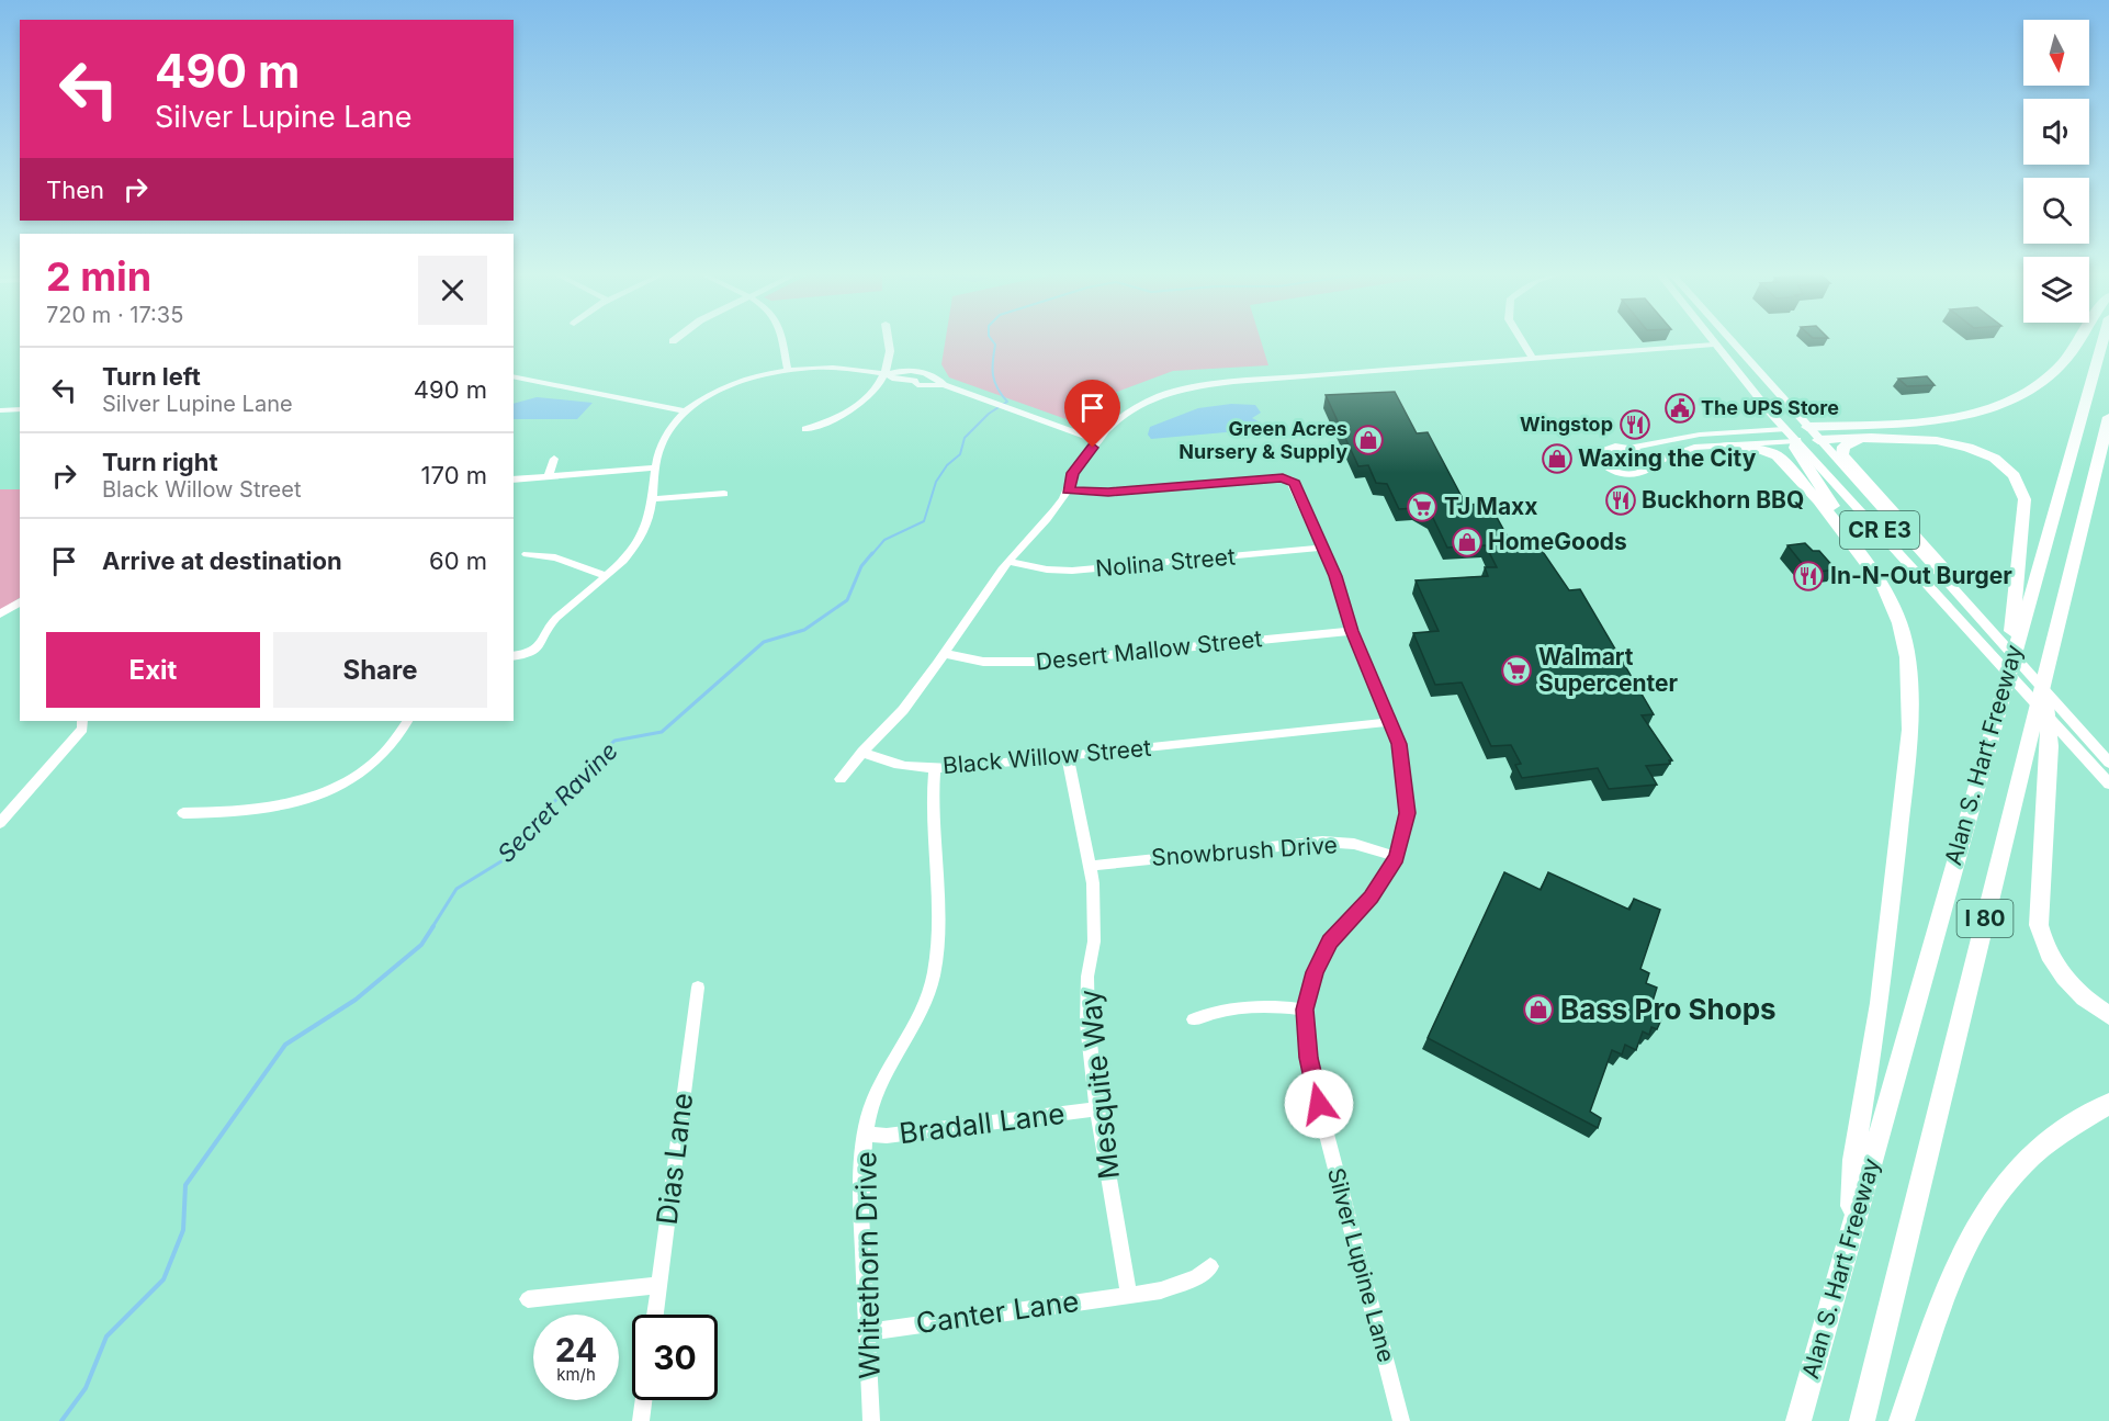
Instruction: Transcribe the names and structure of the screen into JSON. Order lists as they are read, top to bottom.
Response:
{
  "streets": {
    "highway": ["Alan S. Hart Freeway", "I 80"],
    "main road": ["CR E3"],
    "street": [
      "Nolina Street",
      "Desert Mallow Street",
      "Black Willow Street",
      "Snowbrush Drive",
      "Mesquite Way",
      "Bradall Lane",
      "Dias Lane",
      "Whitethorn Drive",
      "Silver Lupine Lane",
      "Canter Lane"
    ]
  },
  "crossings": [
    ["Nolina Street", "Silver Lupine Lane"],
    ["Desert Mallow Street", "Silver Lupine Lane"],
    ["Black Willow Street", "Mesquite Way"],
    ["Black Willow Street", "Whitethorn Drive"],
    ["Black Willow Street", "Silver Lupine Lane"],
    ["Snowbrush Drive", "Mesquite Way"],
    ["Snowbrush Drive", "Silver Lupine Lane"],
    ["Mesquite Way", "Bradall Lane"],
    ["Mesquite Way", "Canter Lane"],
    ["Bradall Lane", "Whitethorn Drive"],
    ["Whitethorn Drive", "Canter Lane"]
  ],
  "water": ["Secret Ravine"],
  "places": {
    "public building": ["The UPS Store"],
    "restaurant": ["Wingstop", "Buckhorn BBQ", "In-N-Out Burger"],
    "shop": [
      "Green Acres Nursery & Supply",
      "Waxing the City",
      "HomeGoods",
      "Bass Pro Shops"
    ],
    "supermarket": ["TJ Maxx", "Walmart Supercenter"]
  },
  "north": "bottom",
  "page": {
    "turn": ["490 m", "Silver Lupine Lane"],
    "then": "Then",
    "heading": ["2 min", "720 m · 17:35"],
    "list": [
      {
        "name": "Turn left",
        "note": "Silver Lupine Lane",
        "value": "490 m"
      },
      {
        "name": "Turn right",
        "note": "Black Willow Street",
        "value": "170 m"
      },
      {
        "name": "Arrive at destination",
        "value": "60 m"
      }
    ],
    "buttons": ["Exit", "Share"],
    "speed": "24 km/h",
    "limit": "30"
  }
}
